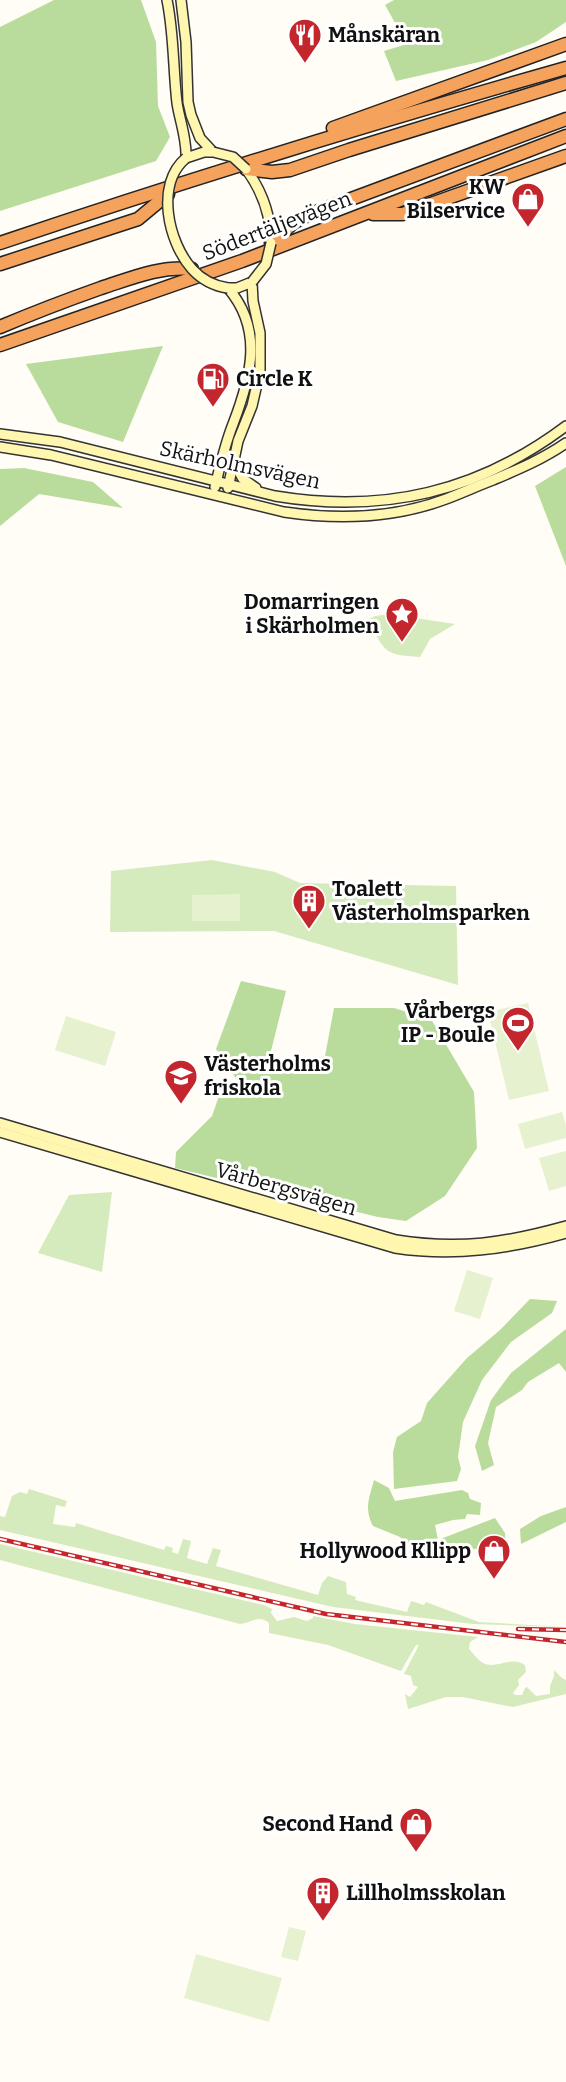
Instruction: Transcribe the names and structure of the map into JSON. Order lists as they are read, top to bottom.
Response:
{
  "streets": {
    "highway": ["Södertäljevägen"],
    "street": ["Skärholmsvägen", "Vårbergsvägen"]
  },
  "places": {
    "restaurant": ["Månskäran"],
    "shop": ["KW Bilservice", "Hollywood Kllipp", "Second Hand"],
    "fuel station": ["Circle K"],
    "place": ["Domarringen i Skärholmen"],
    "building": ["Toalett Västerholmsparken", "Lillholmsskolan"],
    "sports": ["Vårbergs IP - Boule"],
    "school or university": ["Västerholms friskola"]
  }
}
